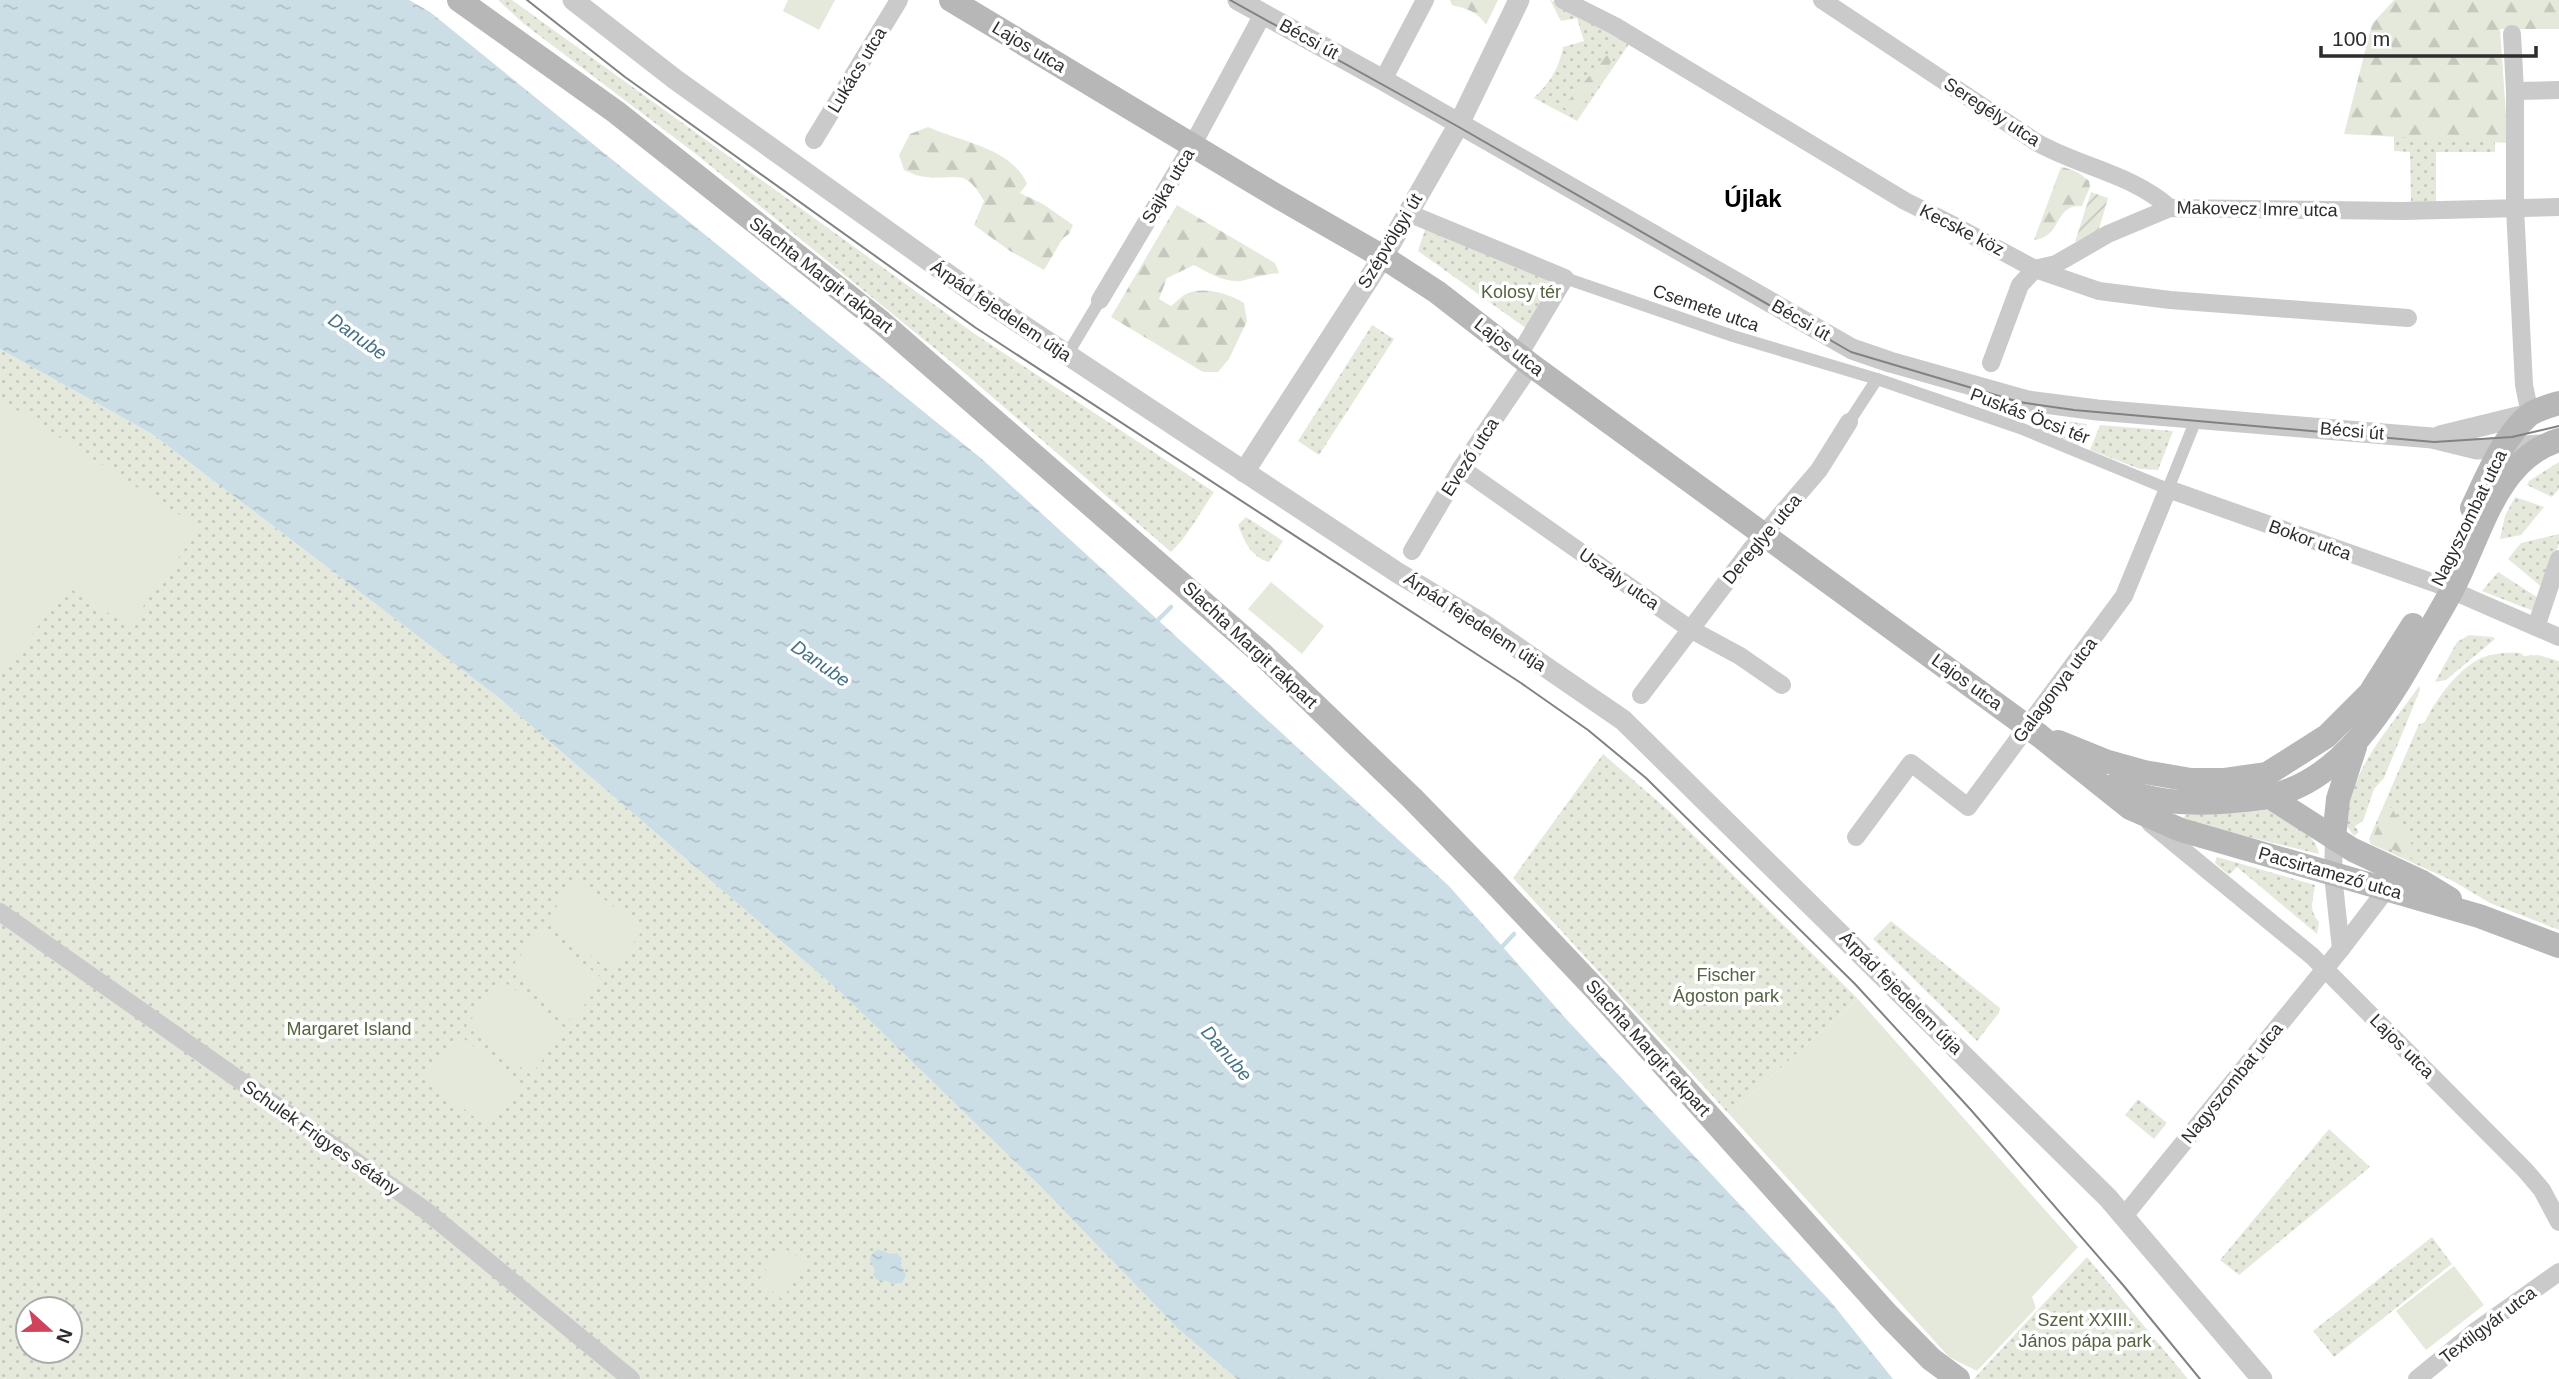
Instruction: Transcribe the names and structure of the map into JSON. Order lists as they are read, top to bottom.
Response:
{
  "streets": {
    "main road": [
      "Bécsi út",
      "Lajos utca",
      "Slachta Margit rakpart",
      "Nagyszombat utca",
      "Pacsirtamező utca"
    ],
    "street": [
      "Lukács utca",
      "Seregély utca",
      "Sajka utca",
      "Makovecz Imre utca",
      "Kecske köz",
      "Szépvölgyi út",
      "Csemete utca",
      "Árpád fejedelem útja",
      "Puskás Öcsi tér",
      "Evező utca",
      "Dereglye utca",
      "Bokor utca",
      "Uszály utca",
      "Galagonya utca",
      "Schulek Frigyes sétány",
      "Textilgyár utca"
    ]
  },
  "crossings": [
    ["Bécsi út", "Sajka utca"],
    ["Bécsi út", "Szépvölgyi út"],
    ["Bécsi út", "Nagyszombat utca"],
    ["Bécsi út", "Galagonya utca"],
    ["Lajos utca", "Sajka utca"],
    ["Lajos utca", "Szépvölgyi út"],
    ["Lajos utca", "Evező utca"],
    ["Lajos utca", "Nagyszombat utca"],
    ["Lajos utca", "Dereglye utca"],
    ["Lajos utca", "Galagonya utca"],
    ["Lajos utca", "Pacsirtamező utca"],
    ["Seregély utca", "Makovecz Imre utca"],
    ["Sajka utca", "Árpád fejedelem útja"],
    ["Makovecz Imre utca", "Kecske köz"],
    ["Szépvölgyi út", "Árpád fejedelem útja"],
    ["Csemete utca", "Puskás Öcsi tér"],
    ["Csemete utca", "Dereglye utca"],
    ["Árpád fejedelem útja", "Nagyszombat utca"],
    ["Puskás Öcsi tér", "Dereglye utca"],
    ["Puskás Öcsi tér", "Bokor utca"],
    ["Puskás Öcsi tér", "Galagonya utca"],
    ["Evező utca", "Uszály utca"],
    ["Nagyszombat utca", "Bokor utca"],
    ["Nagyszombat utca", "Pacsirtamező utca"],
    ["Dereglye utca", "Uszály utca"],
    ["Bokor utca", "Galagonya utca"]
  ],
  "districts": ["Újlak"],
  "water": ["Danube"],
  "parks": [
    "Kolosy tér",
    "Fischer Ágoston park",
    "Margaret Island",
    "Szent XXIII. János pápa park"
  ],
  "scale_bar": "100 m",
  "north": "right"
}
